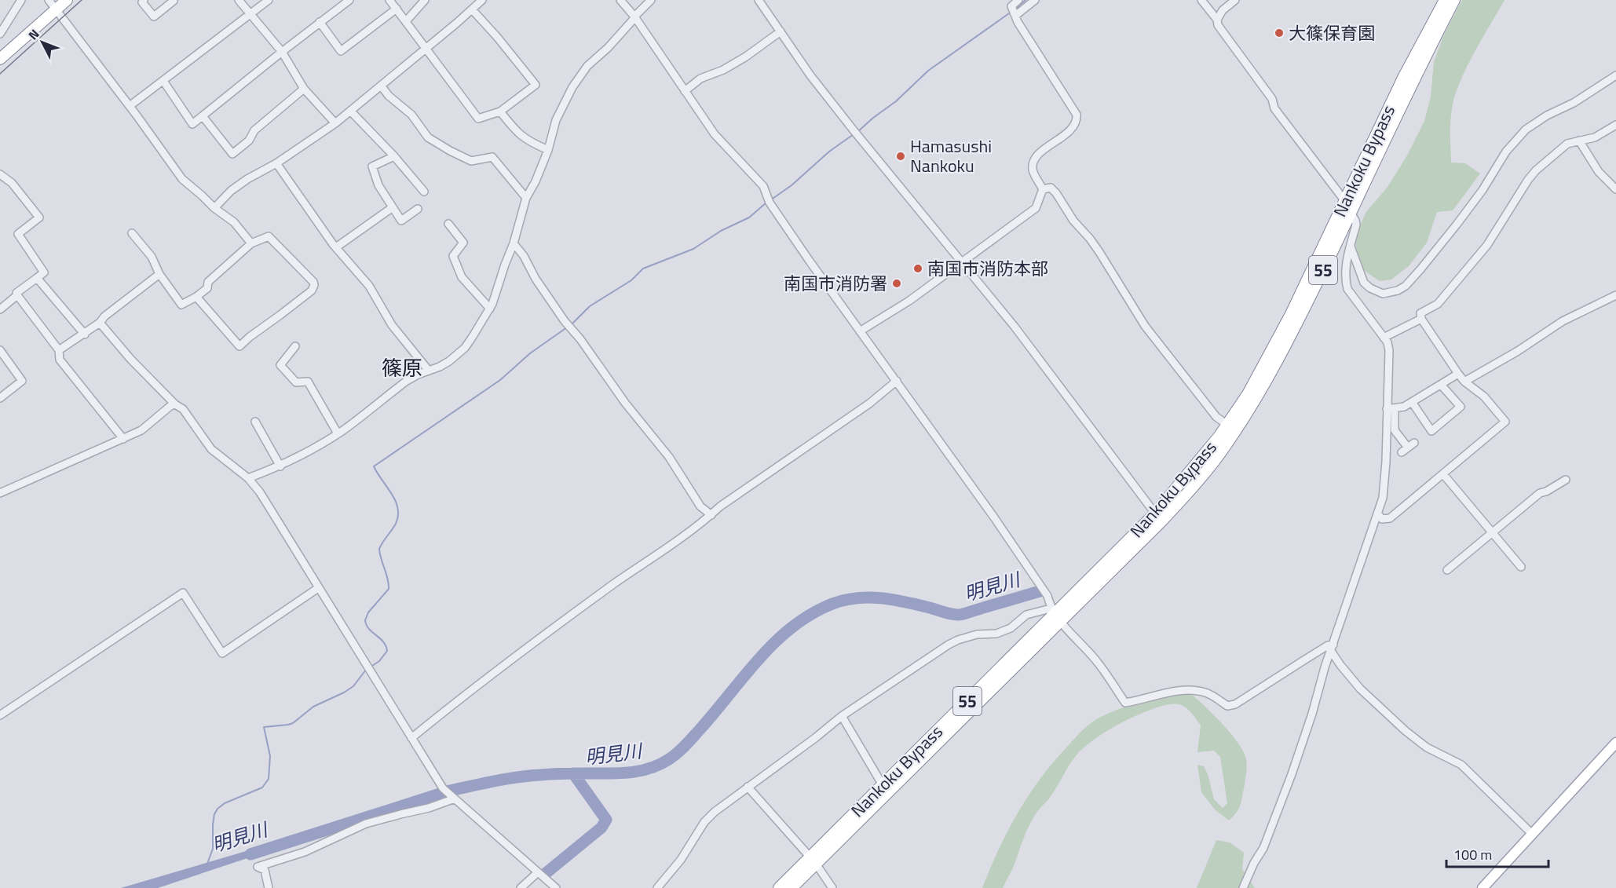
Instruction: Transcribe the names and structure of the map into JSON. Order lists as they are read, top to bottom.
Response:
{
  "streets": {
    "highway": ["Nankoku Bypass", "55"]
  },
  "districts": ["篠原"],
  "water": ["明見川"],
  "places": [
    "大篠保育園",
    "Hamasushi Nankoku",
    "南国市消防本部",
    "南国市消防署"
  ],
  "scale_bar": "100 m",
  "north": "top left"
}
